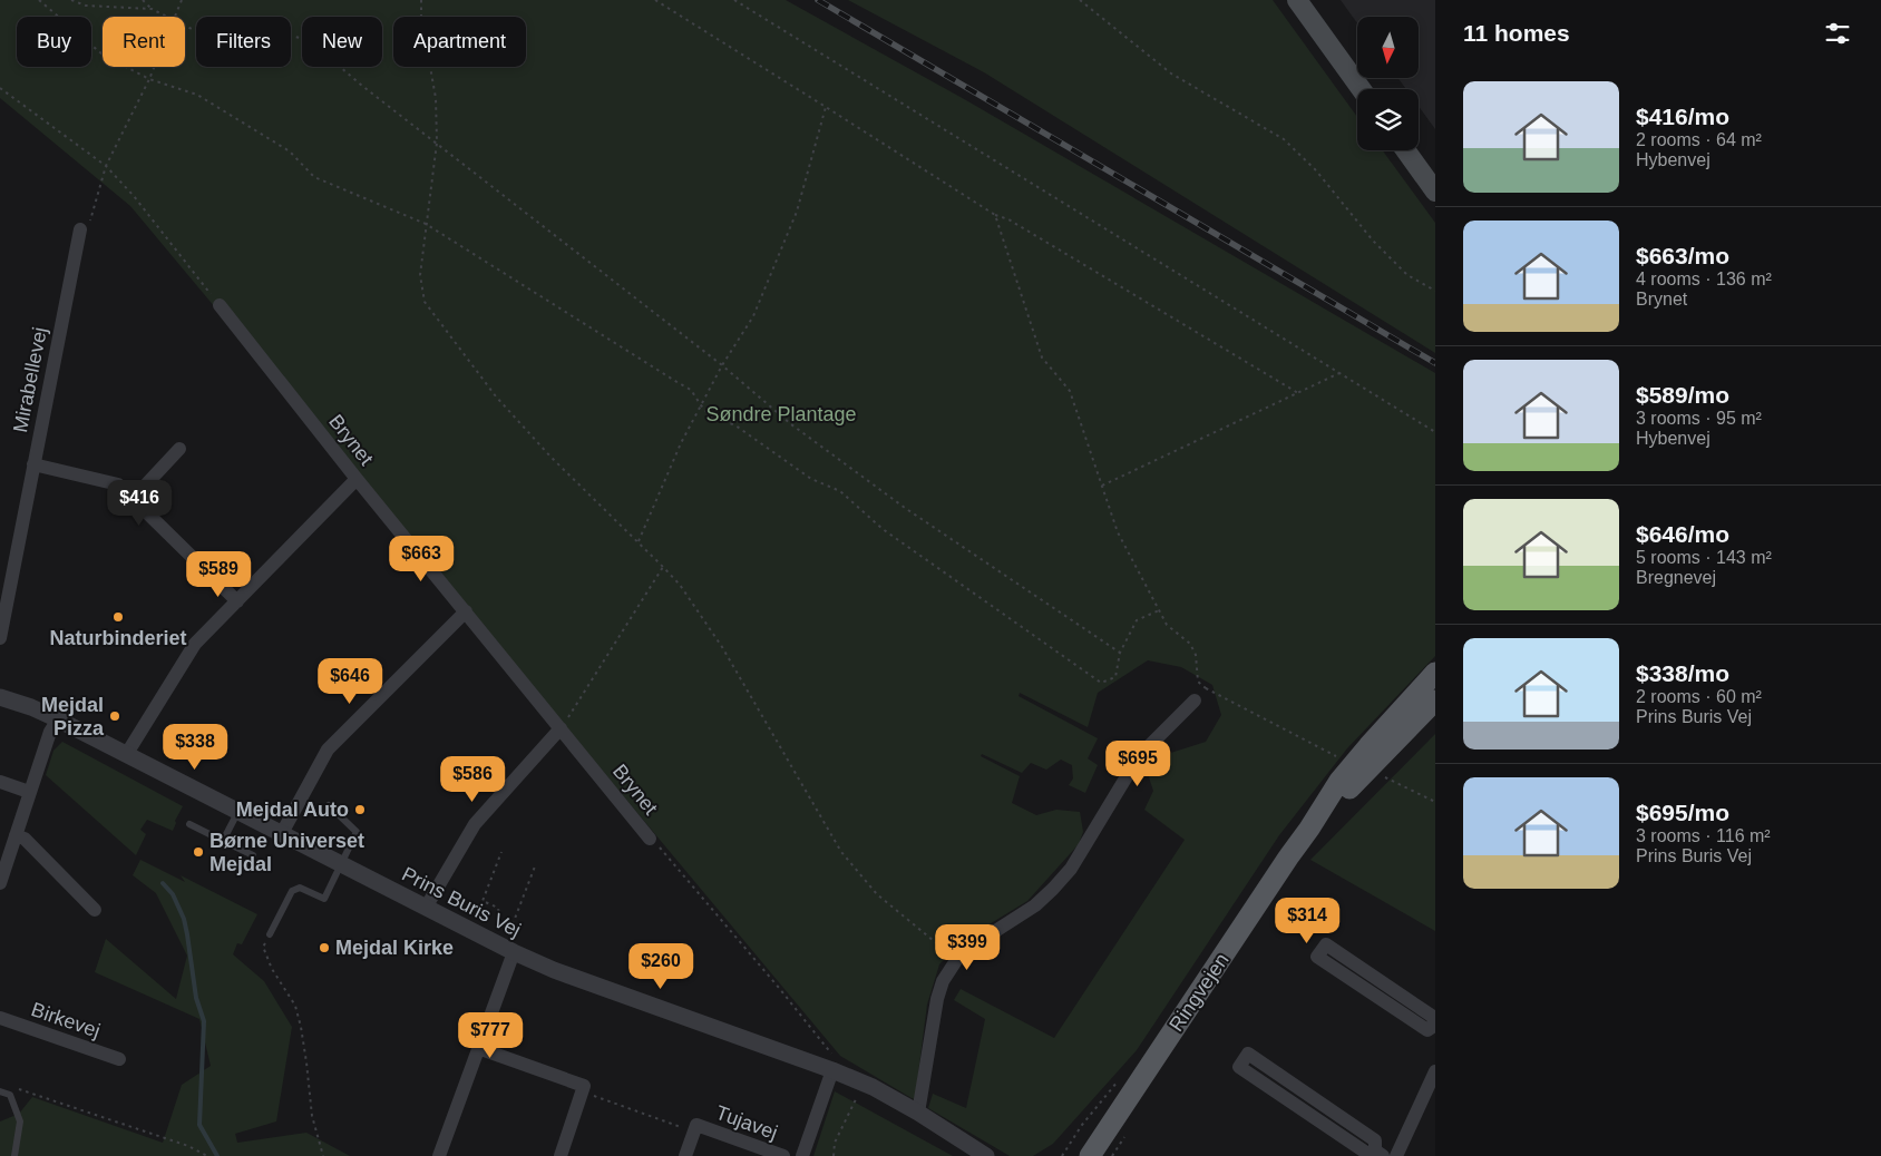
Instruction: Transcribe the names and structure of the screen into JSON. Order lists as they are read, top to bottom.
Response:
{
  "streets": {
    "main road": ["Ringvejen"],
    "street": [
      "Mirabellevej",
      "Brynet",
      "Prins Buris Vej",
      "Birkevej",
      "Tujavej"
    ]
  },
  "parks": ["Søndre Plantage"],
  "places": [
    "Naturbinderiet",
    "Mejdal Pizza",
    "Mejdal Auto",
    "Børne Universet Mejdal",
    "Mejdal Kirke"
  ],
  "north": "bottom",
  "page": {
    "heading": "11 homes",
    "chip": [
      "Buy",
      "Rent",
      "Filters",
      "New",
      "Apartment"
    ],
    "list": [
      {
        "name": "$416/mo",
        "note": "2 rooms · 64 m² · Hybenvej"
      },
      {
        "name": "$663/mo",
        "note": "4 rooms · 136 m² · Brynet"
      },
      {
        "name": "$589/mo",
        "note": "3 rooms · 95 m² · Hybenvej"
      },
      {
        "name": "$646/mo",
        "note": "5 rooms · 143 m² · Bregnevej"
      },
      {
        "name": "$338/mo",
        "note": "2 rooms · 60 m² · Prins Buris Vej"
      },
      {
        "name": "$695/mo",
        "note": "3 rooms · 116 m² · Prins Buris Vej"
      }
    ],
    "price": [
      "$416",
      "$663",
      "$589",
      "$646",
      "$338",
      "$695",
      "$586",
      "$314",
      "$399",
      "$260",
      "$777"
    ]
  }
}
